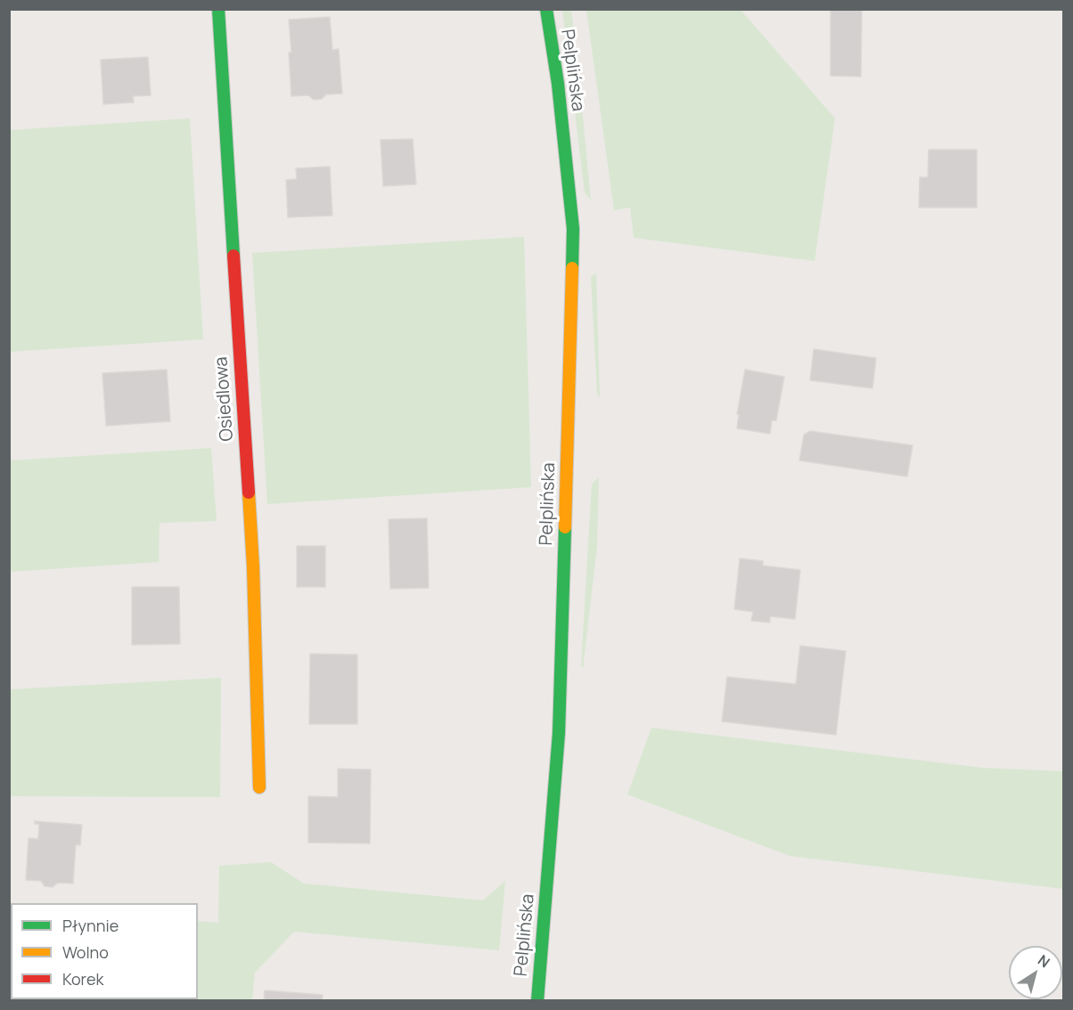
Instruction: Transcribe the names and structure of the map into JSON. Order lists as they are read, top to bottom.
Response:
{
  "streets": {
    "main road": ["Pelplińska", "Osiedlowa"]
  },
  "legend": ["Płynnie", "Wolno", "Korek"],
  "north": "top right"
}
